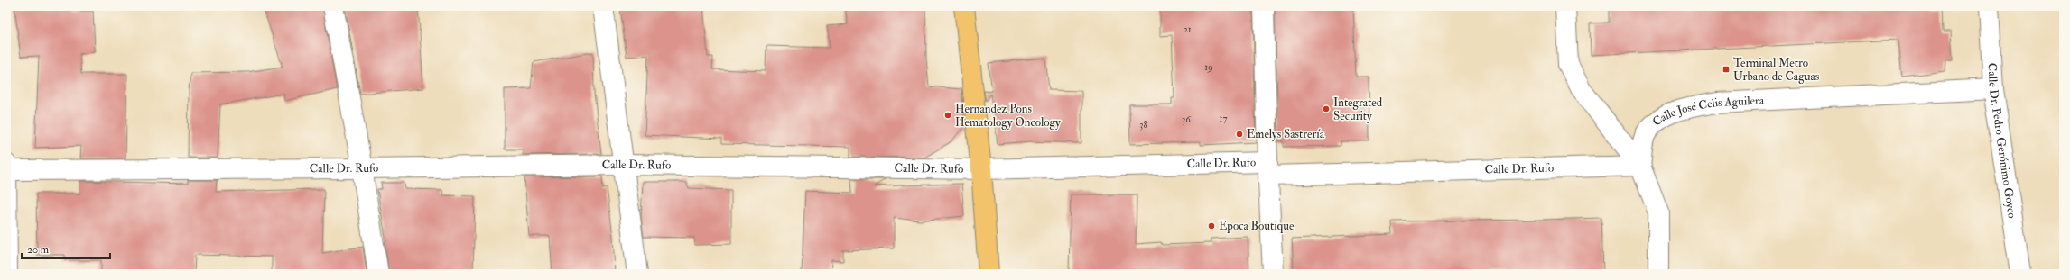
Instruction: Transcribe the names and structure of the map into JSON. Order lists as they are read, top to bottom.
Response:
{
  "streets": {
    "street": ["Calle José Celis Aguilera", "Calle Dr. Pedro Gerónimo Goyco", "Calle Dr. Rufo"]
  },
  "crossings": [
    ["Calle José Celis Aguilera", "Calle Dr. Pedro Gerónimo Goyco"],
    ["Calle José Celis Aguilera", "Calle Dr. Rufo"]
  ],
  "places": {
    "transit": ["Terminal Metro Urbano de Caguas"],
    "other": [
      "Integrated Security",
      "Hernandez Pons Hematology Oncology",
      "Emelys Sastrería",
      "Epoca Boutique"
    ]
  },
  "house_numbers": [
    "21",
    "19",
    "17",
    "36",
    "38"
  ],
  "scale_bar": "20 m"
}
